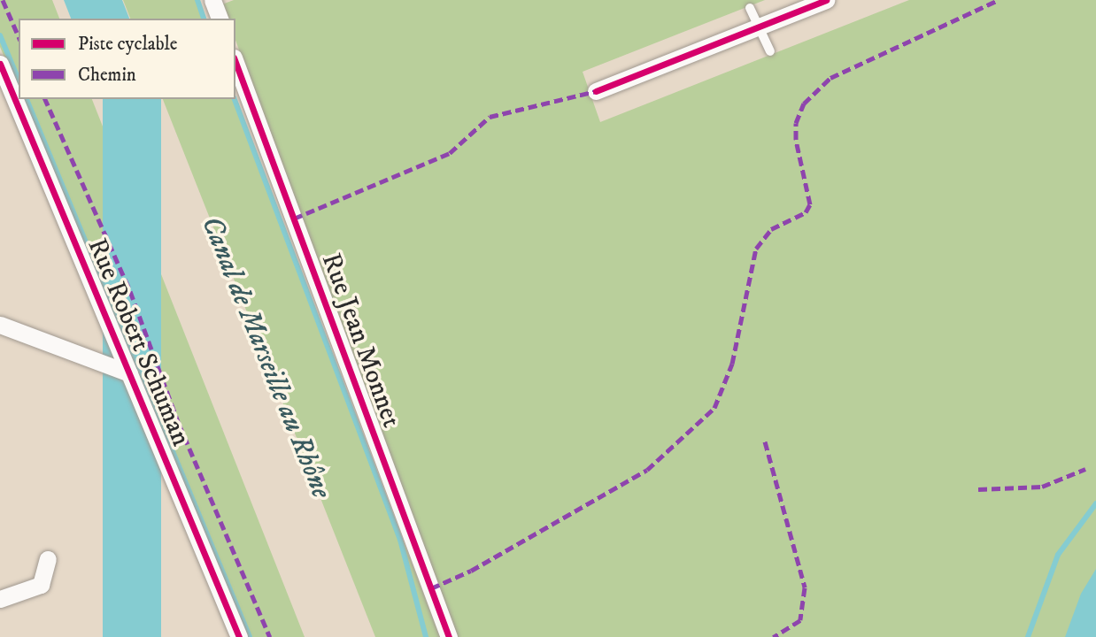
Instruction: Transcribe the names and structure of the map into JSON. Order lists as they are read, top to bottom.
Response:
{
  "streets": {
    "street": ["Rue Jean Monnet", "Rue Robert Schuman"]
  },
  "water": ["Canal de Marseille au Rhône"],
  "legend": ["Piste cyclable", "Chemin"]
}
